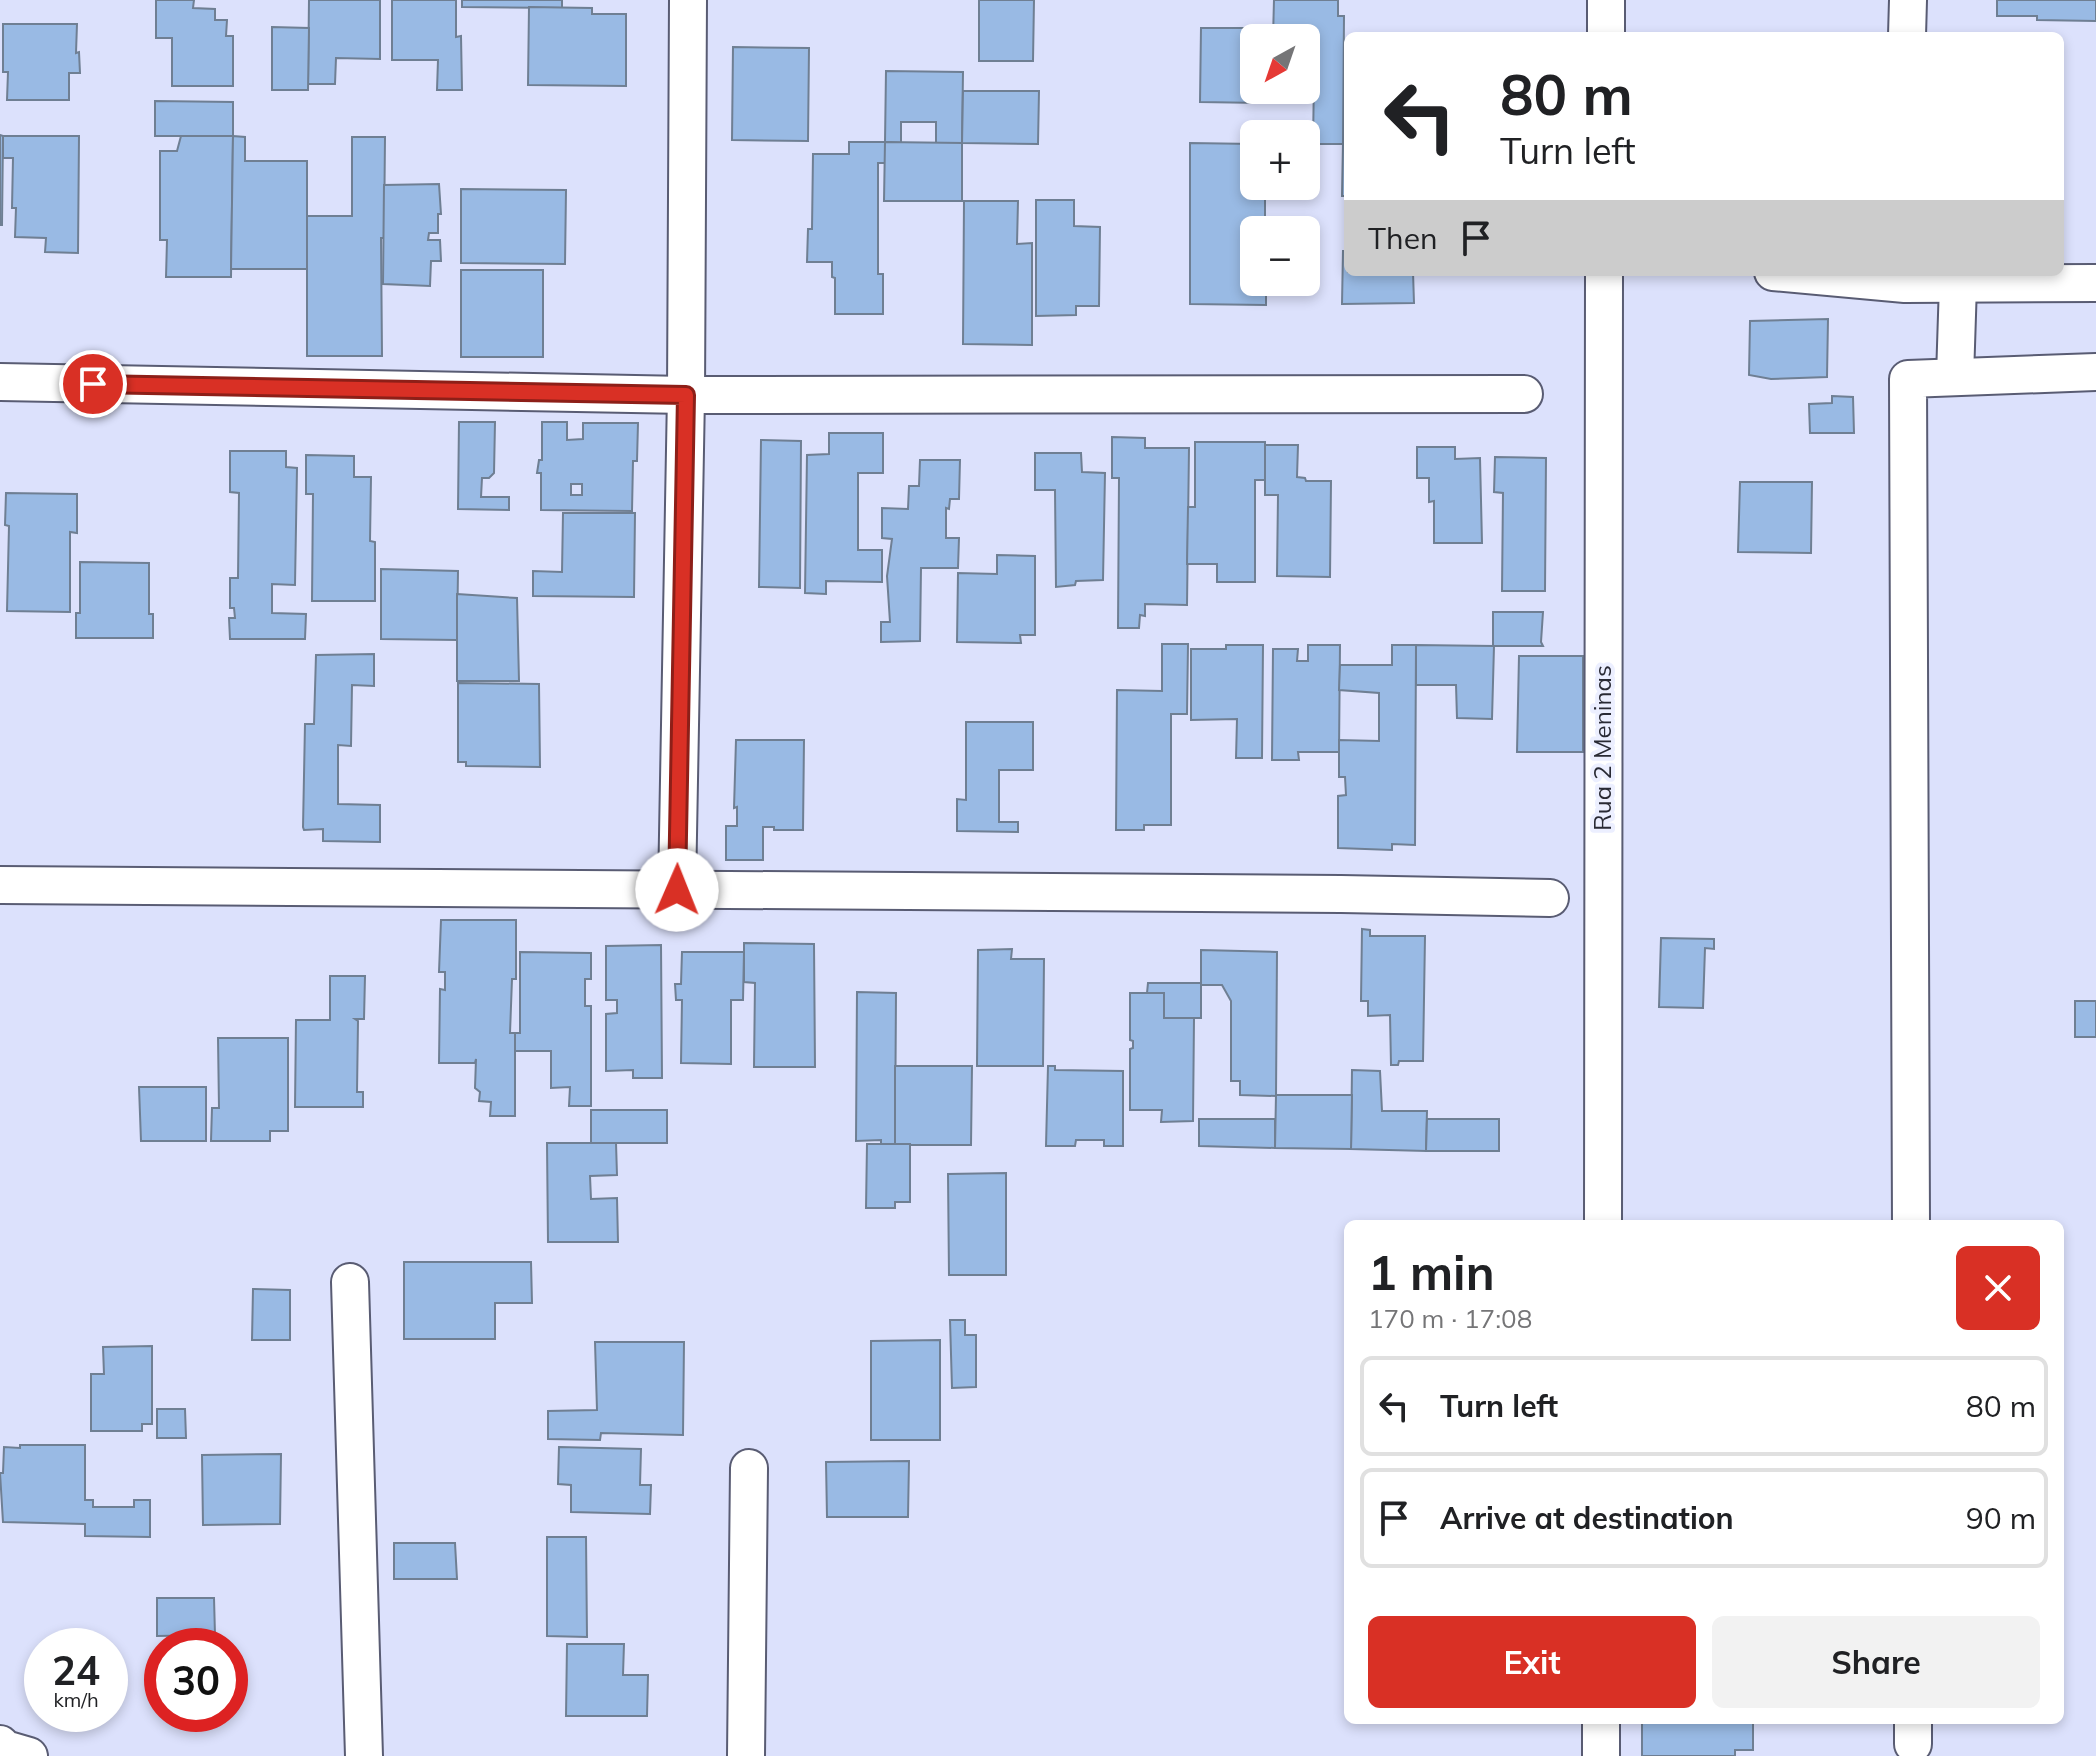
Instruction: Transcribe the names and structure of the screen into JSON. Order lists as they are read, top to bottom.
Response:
{
  "streets": {
    "street": ["Rua 2 Meninas"]
  },
  "north": "bottom left",
  "page": {
    "map_buttons": ["+", "−"],
    "turn": ["80 m", "Turn left"],
    "then": "Then",
    "heading": ["1 min", "170 m · 17:08"],
    "list": [
      {
        "name": "Turn left",
        "value": "80 m"
      },
      {
        "name": "Arrive at destination",
        "value": "90 m"
      }
    ],
    "buttons": ["Exit", "Share"],
    "speed": "24 km/h",
    "limit": "30"
  }
}
